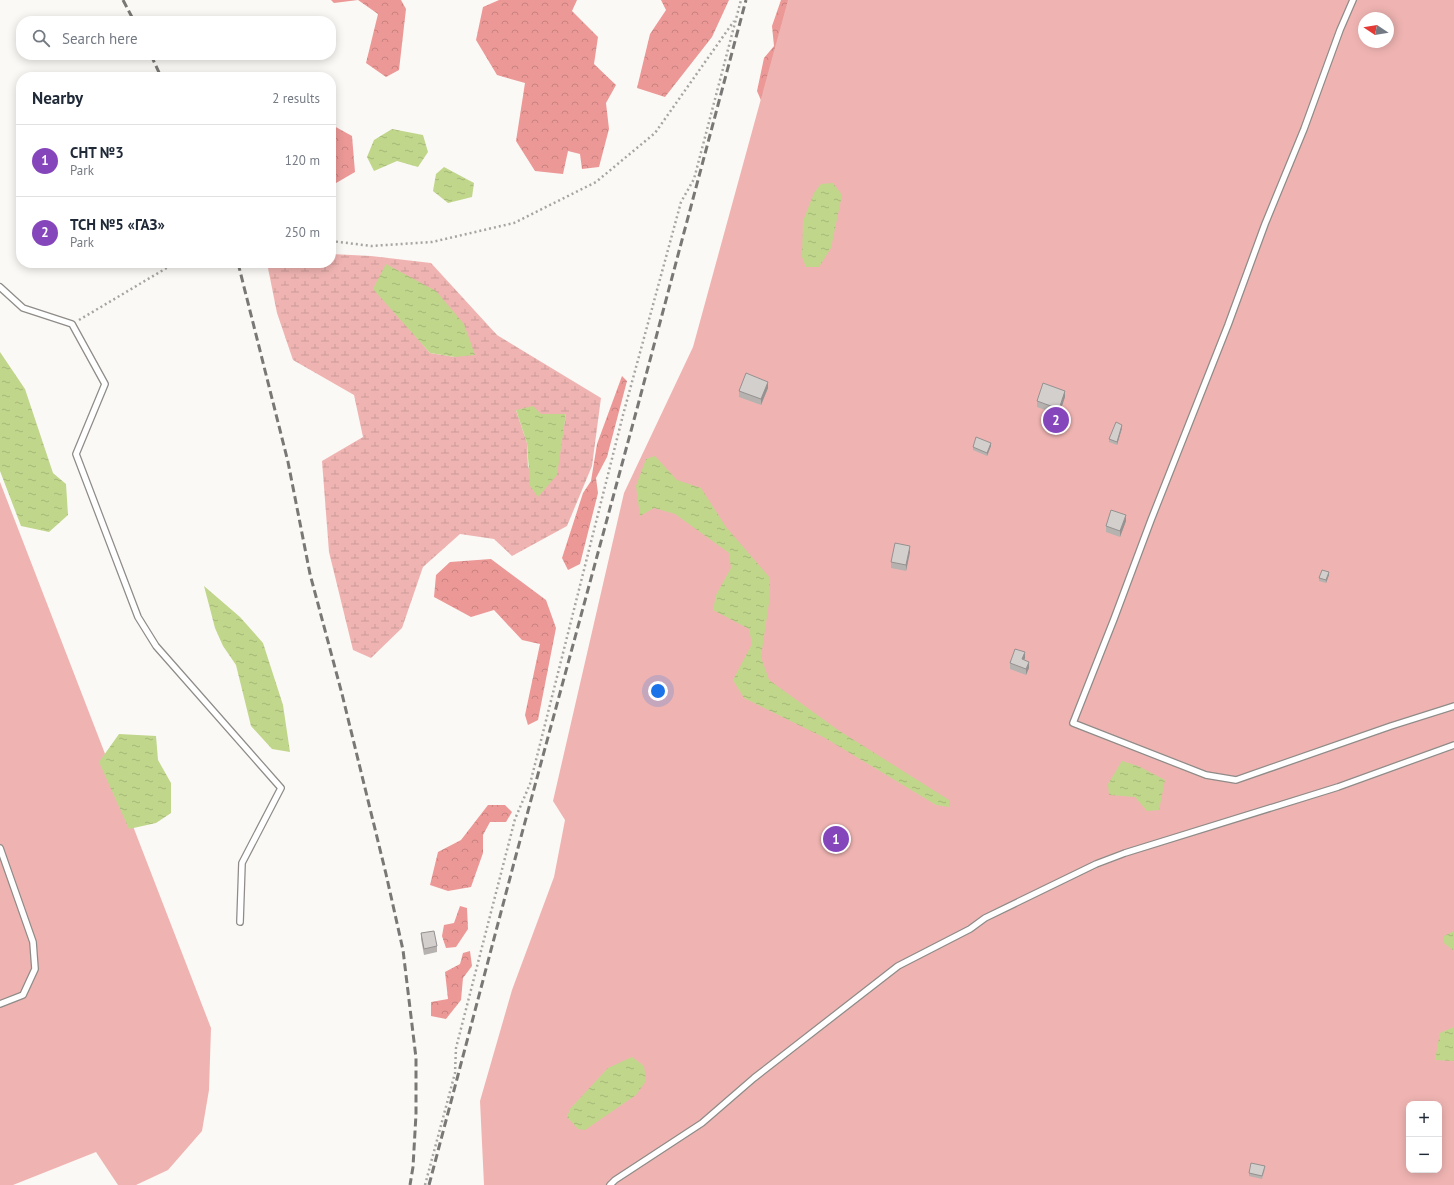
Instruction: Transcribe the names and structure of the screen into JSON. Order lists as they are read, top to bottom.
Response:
{
  "north": "left",
  "page": {
    "search": "Search here",
    "heading": ["Nearby", "2 results"],
    "list": [
      {
        "mark": "1",
        "name": "СНТ №3",
        "note": "Park",
        "value": "120 m"
      },
      {
        "mark": "2",
        "name": "ТСН №5 «ГАЗ»",
        "note": "Park",
        "value": "250 m"
      }
    ],
    "pins": ["2", "1"],
    "map_buttons": ["+", "−"]
  }
}
